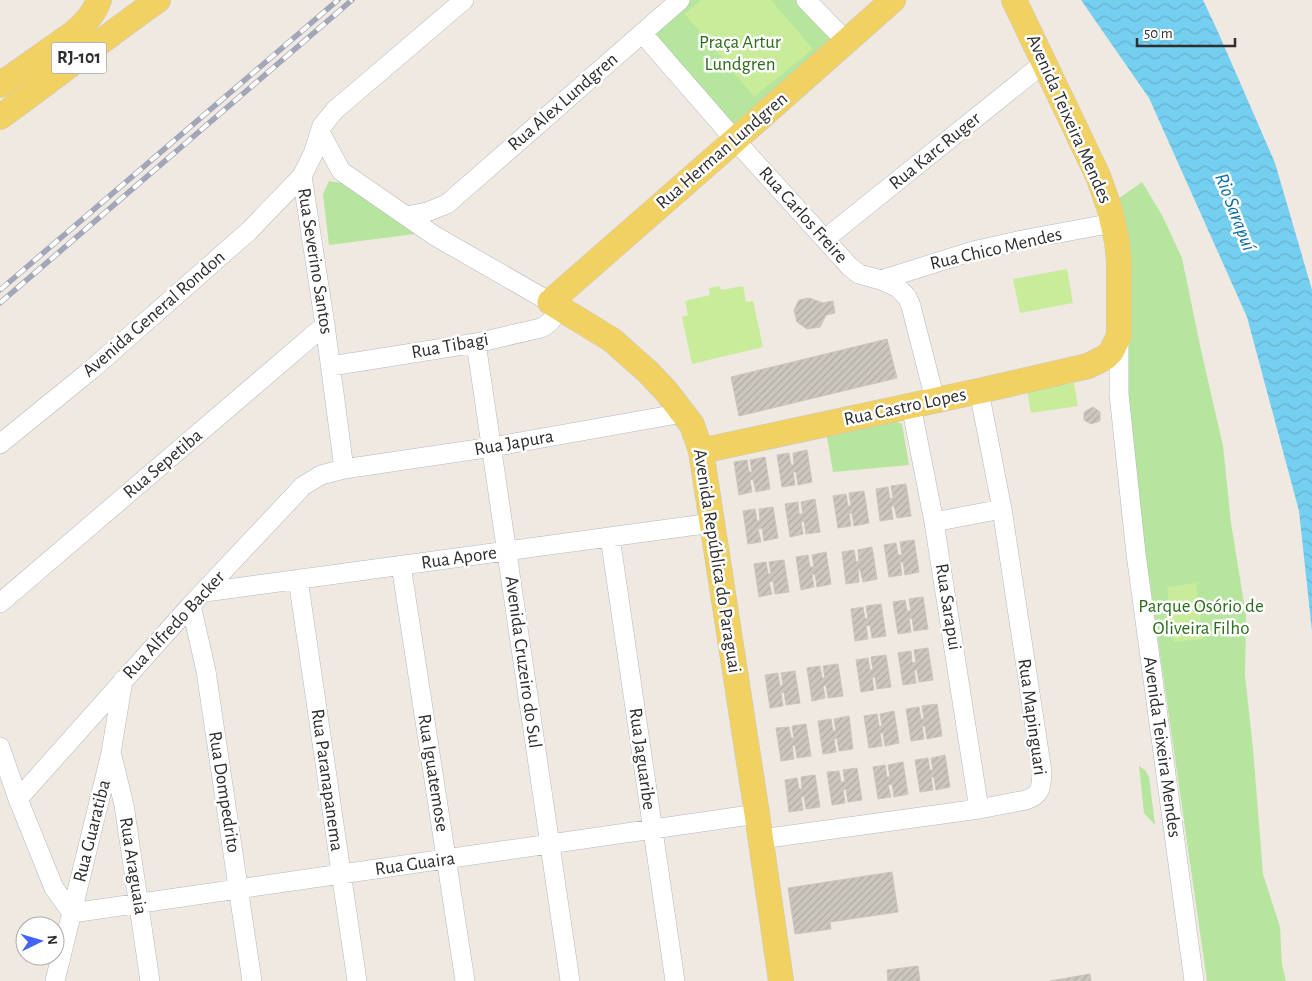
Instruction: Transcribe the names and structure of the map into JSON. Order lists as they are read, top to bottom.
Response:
{
  "streets": {
    "main road": [
      "RJ-101",
      "Avenida Teixeira Mendes",
      "Rua Herman Lundgren",
      "Rua Castro Lopes",
      "Avenida República do Paraguai"
    ],
    "street": [
      "Rua Alex Lundgren",
      "Rua Karc Ruger",
      "Rua Carlos Freire",
      "Rua Chico Mendes",
      "Rua Severino Santos",
      "Avenida General Rondon",
      "Rua Tibagi",
      "Rua Japura",
      "Rua Sepetiba",
      "Rua Apore",
      "Rua Sarapui",
      "Rua Alfredo Backer",
      "Avenida Cruzeiro do Sul",
      "Rua Mapinguari",
      "Rua Jaguaribe",
      "Rua Iguatemose",
      "Rua Paranapanema",
      "Rua Dompedrito",
      "Rua Guaratiba",
      "Rua Guaira",
      "Rua Araguaia"
    ]
  },
  "crossings": [
    ["Rua Alex Lundgren", "Rua Carlos Freire"],
    ["Rua Alex Lundgren", "Avenida República do Paraguai"],
    ["Avenida Teixeira Mendes", "Rua Karc Ruger"],
    ["Avenida Teixeira Mendes", "Rua Chico Mendes"],
    ["Rua Herman Lundgren", "Rua Carlos Freire"],
    ["Rua Herman Lundgren", "Rua Tibagi"],
    ["Rua Herman Lundgren", "Avenida República do Paraguai"],
    ["Rua Karc Ruger", "Rua Carlos Freire"],
    ["Rua Carlos Freire", "Rua Chico Mendes"],
    ["Rua Carlos Freire", "Rua Castro Lopes"],
    ["Rua Carlos Freire", "Rua Sarapui"],
    ["Rua Severino Santos", "Avenida General Rondon"],
    ["Rua Severino Santos", "Rua Tibagi"],
    ["Rua Severino Santos", "Rua Japura"],
    ["Rua Severino Santos", "Rua Sepetiba"],
    ["Rua Severino Santos", "Avenida República do Paraguai"],
    ["Rua Severino Santos", "Rua Alfredo Backer"],
    ["Rua Tibagi", "Avenida República do Paraguai"],
    ["Rua Tibagi", "Avenida Cruzeiro do Sul"],
    ["Rua Castro Lopes", "Avenida República do Paraguai"],
    ["Rua Castro Lopes", "Rua Sarapui"],
    ["Rua Castro Lopes", "Rua Mapinguari"],
    ["Rua Japura", "Avenida República do Paraguai"],
    ["Rua Japura", "Rua Alfredo Backer"],
    ["Rua Japura", "Avenida Cruzeiro do Sul"],
    ["Rua Apore", "Avenida República do Paraguai"],
    ["Rua Apore", "Rua Alfredo Backer"],
    ["Rua Apore", "Avenida Cruzeiro do Sul"],
    ["Rua Apore", "Rua Jaguaribe"],
    ["Rua Apore", "Rua Iguatemose"],
    ["Rua Apore", "Rua Paranapanema"],
    ["Avenida República do Paraguai", "Rua Mapinguari"],
    ["Avenida República do Paraguai", "Rua Guaira"],
    ["Rua Sarapui", "Rua Mapinguari"],
    ["Rua Alfredo Backer", "Rua Dompedrito"],
    ["Rua Alfredo Backer", "Rua Guaratiba"],
    ["Avenida Cruzeiro do Sul", "Rua Guaira"],
    ["Rua Jaguaribe", "Rua Guaira"],
    ["Rua Iguatemose", "Rua Guaira"],
    ["Rua Paranapanema", "Rua Guaira"],
    ["Rua Dompedrito", "Rua Guaira"],
    ["Rua Guaratiba", "Rua Guaira"],
    ["Rua Guaratiba", "Rua Araguaia"],
    ["Rua Guaira", "Rua Araguaia"]
  ],
  "water": ["Rio Sarapuí"],
  "parks": ["Praça Artur Lundgren", "Parque Osório de Oliveira Filho"],
  "scale_bar": "50 m",
  "north": "right"
}
